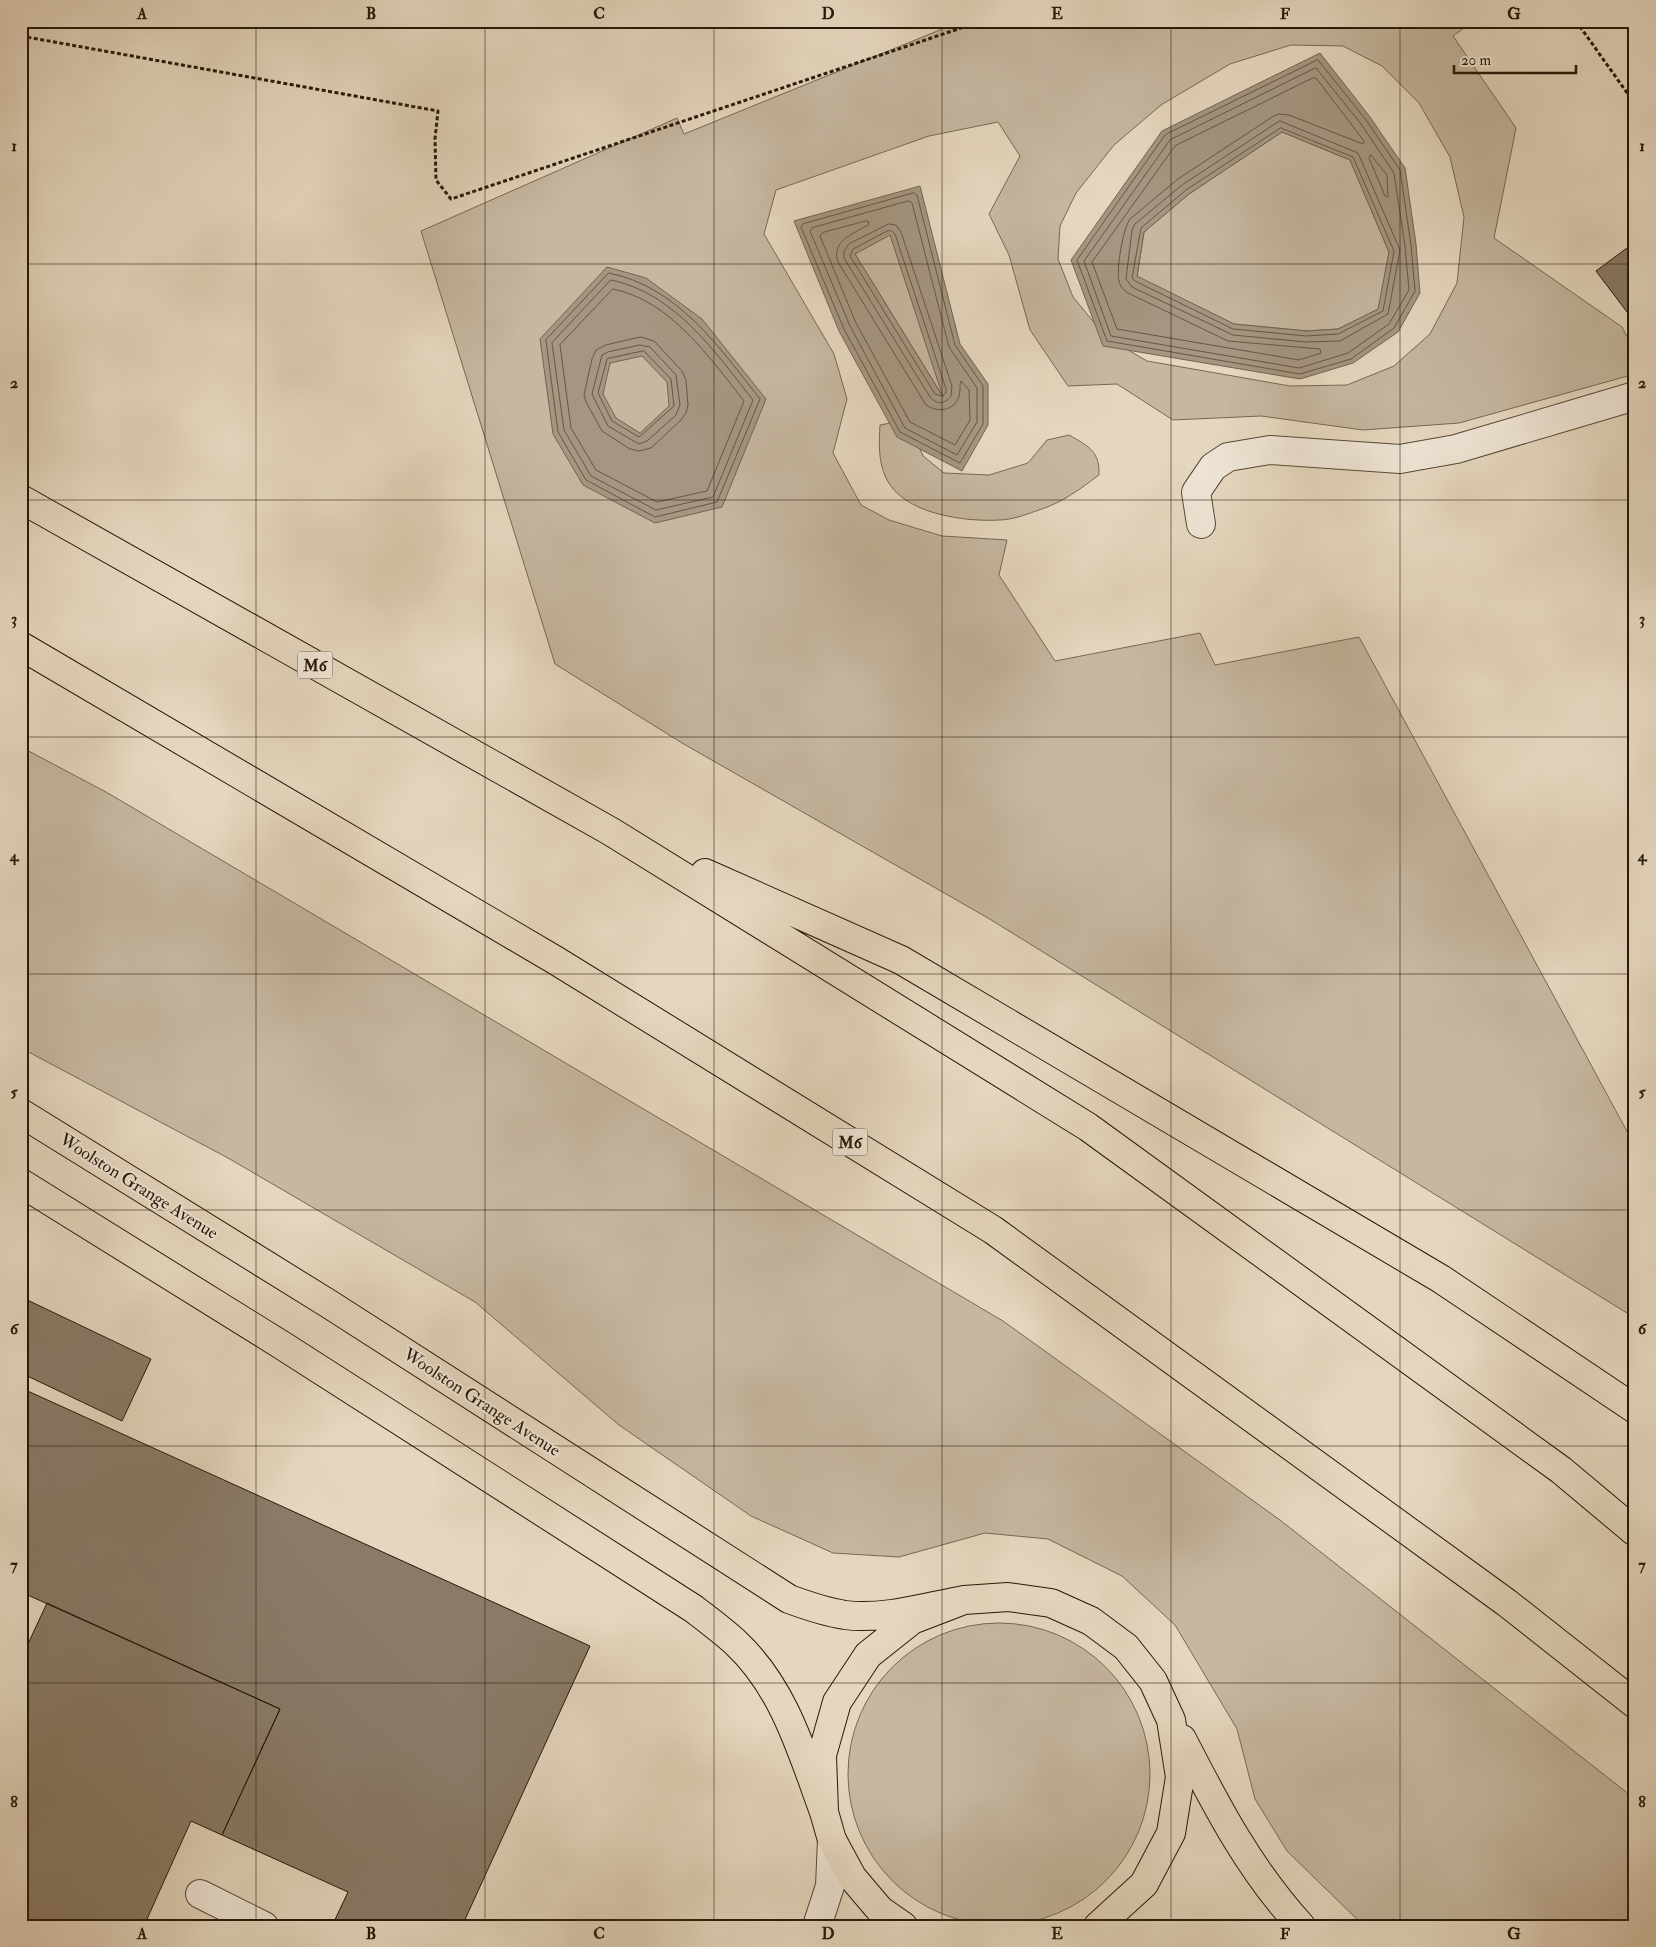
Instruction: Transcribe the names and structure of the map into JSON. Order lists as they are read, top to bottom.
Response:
{
  "streets": {
    "main road": ["M6", "Woolston Grange Avenue"]
  },
  "scale_bar": "20 m",
  "grid": {
    "columns": [
      "A",
      "B",
      "C",
      "D",
      "E",
      "F",
      "G"
    ],
    "rows": [
      "1",
      "2",
      "3",
      "4",
      "5",
      "6",
      "7",
      "8"
    ]
  }
}
